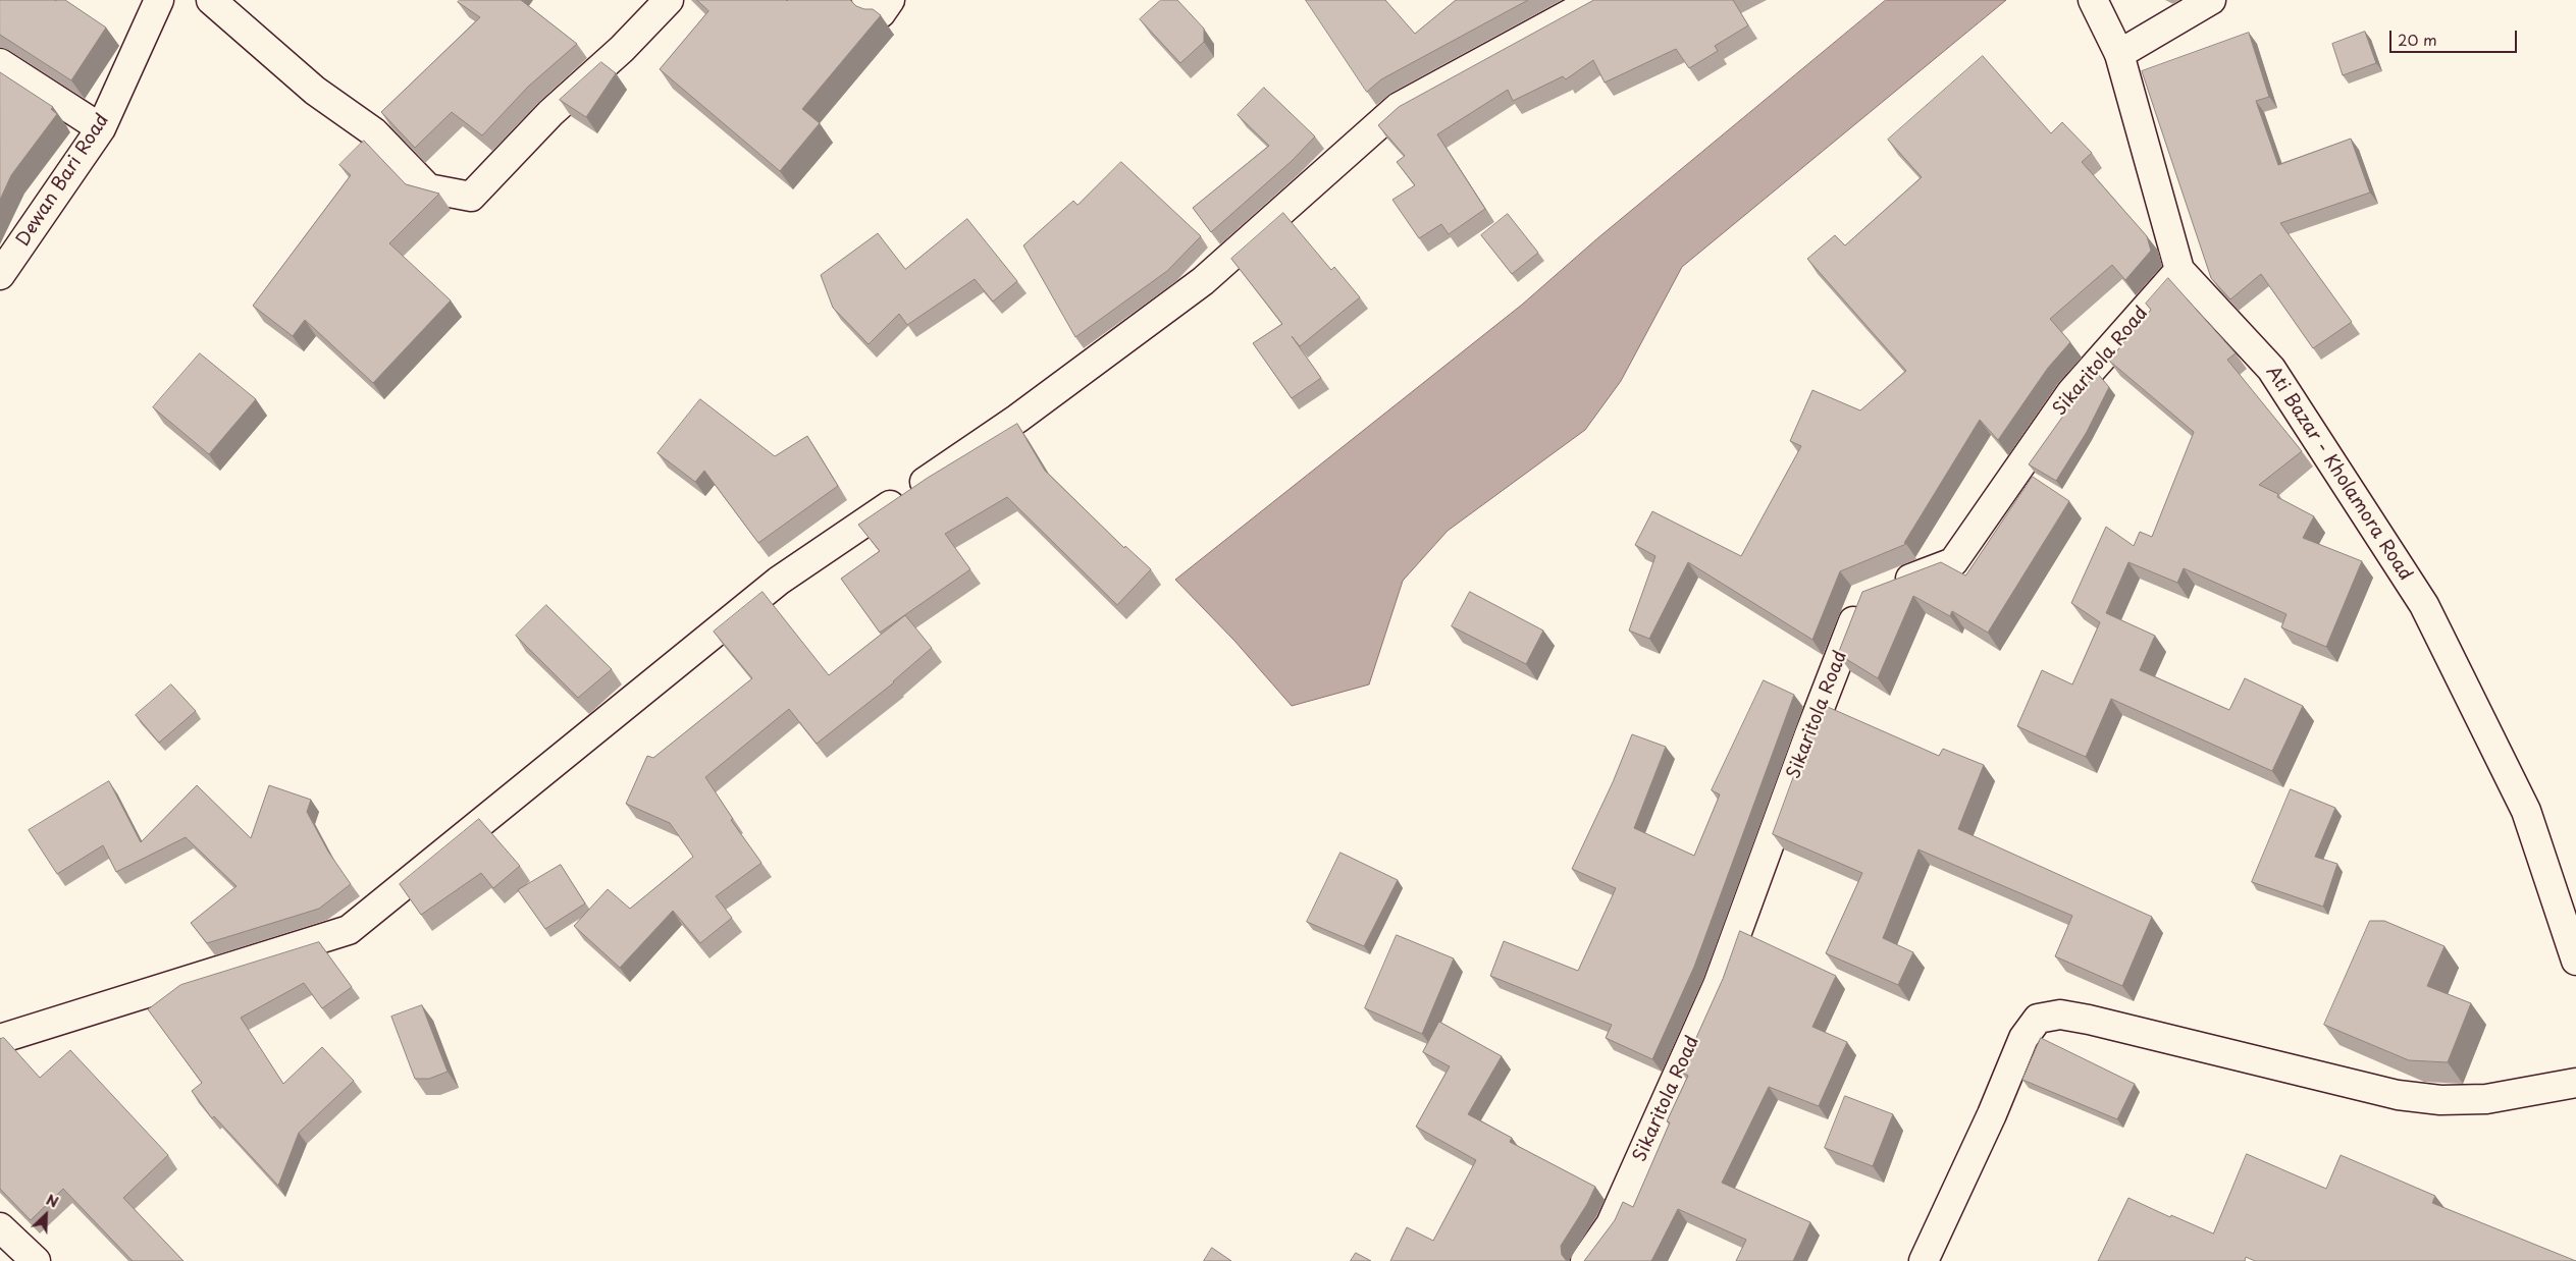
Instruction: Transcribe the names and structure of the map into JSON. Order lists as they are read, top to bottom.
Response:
{
  "streets": {
    "street": ["Dewan Bari Road", "Sikaritola Road", "Ati Bazar - Kholamora Road"]
  },
  "crossings": [
    ["Sikaritola Road", "Ati Bazar - Kholamora Road"]
  ],
  "scale_bar": "20 m",
  "north": "top right"
}
